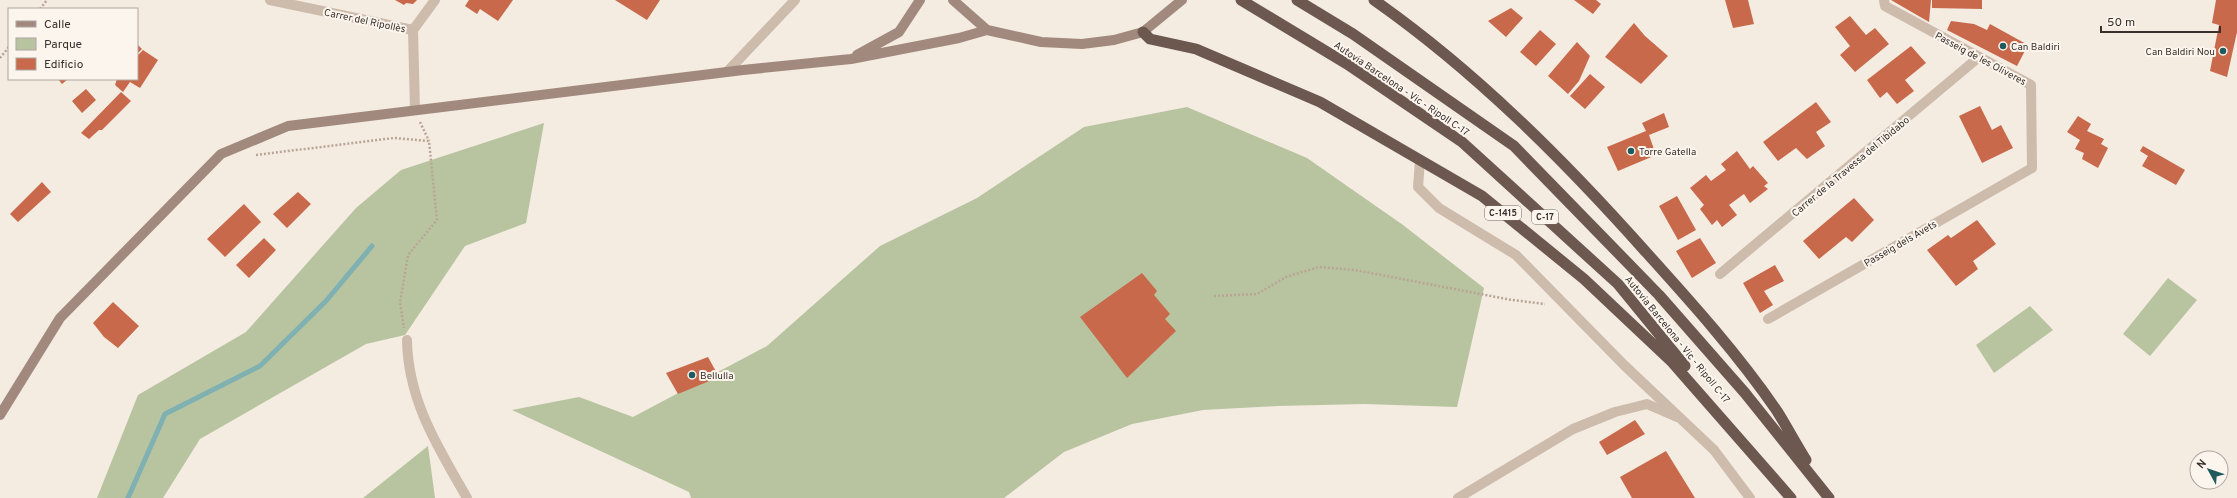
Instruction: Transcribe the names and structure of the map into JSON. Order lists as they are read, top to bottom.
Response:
{
  "streets": {
    "highway": ["Autovia Barcelona - Vic - Ripoll C-17", "C-1415", "C-17"],
    "street": [
      "Carrer del Ripollès",
      "Passeig de les Oliveres",
      "Carrer de la Travessa del Tibidabo",
      "Passeig dels Avets"
    ]
  },
  "crossings": [
    ["Passeig de les Oliveres", "Carrer de la Travessa del Tibidabo"],
    ["Passeig de les Oliveres", "Passeig dels Avets"],
    ["Autovia Barcelona - Vic - Ripoll C-17", "C-1415"]
  ],
  "places": [
    "Can Baldiri",
    "Can Baldiri Nou",
    "Torre Gatella",
    "Bellulla"
  ],
  "legend": ["Calle", "Parque", "Edificio"],
  "scale_bar": "50 m",
  "north": "top left"
}
